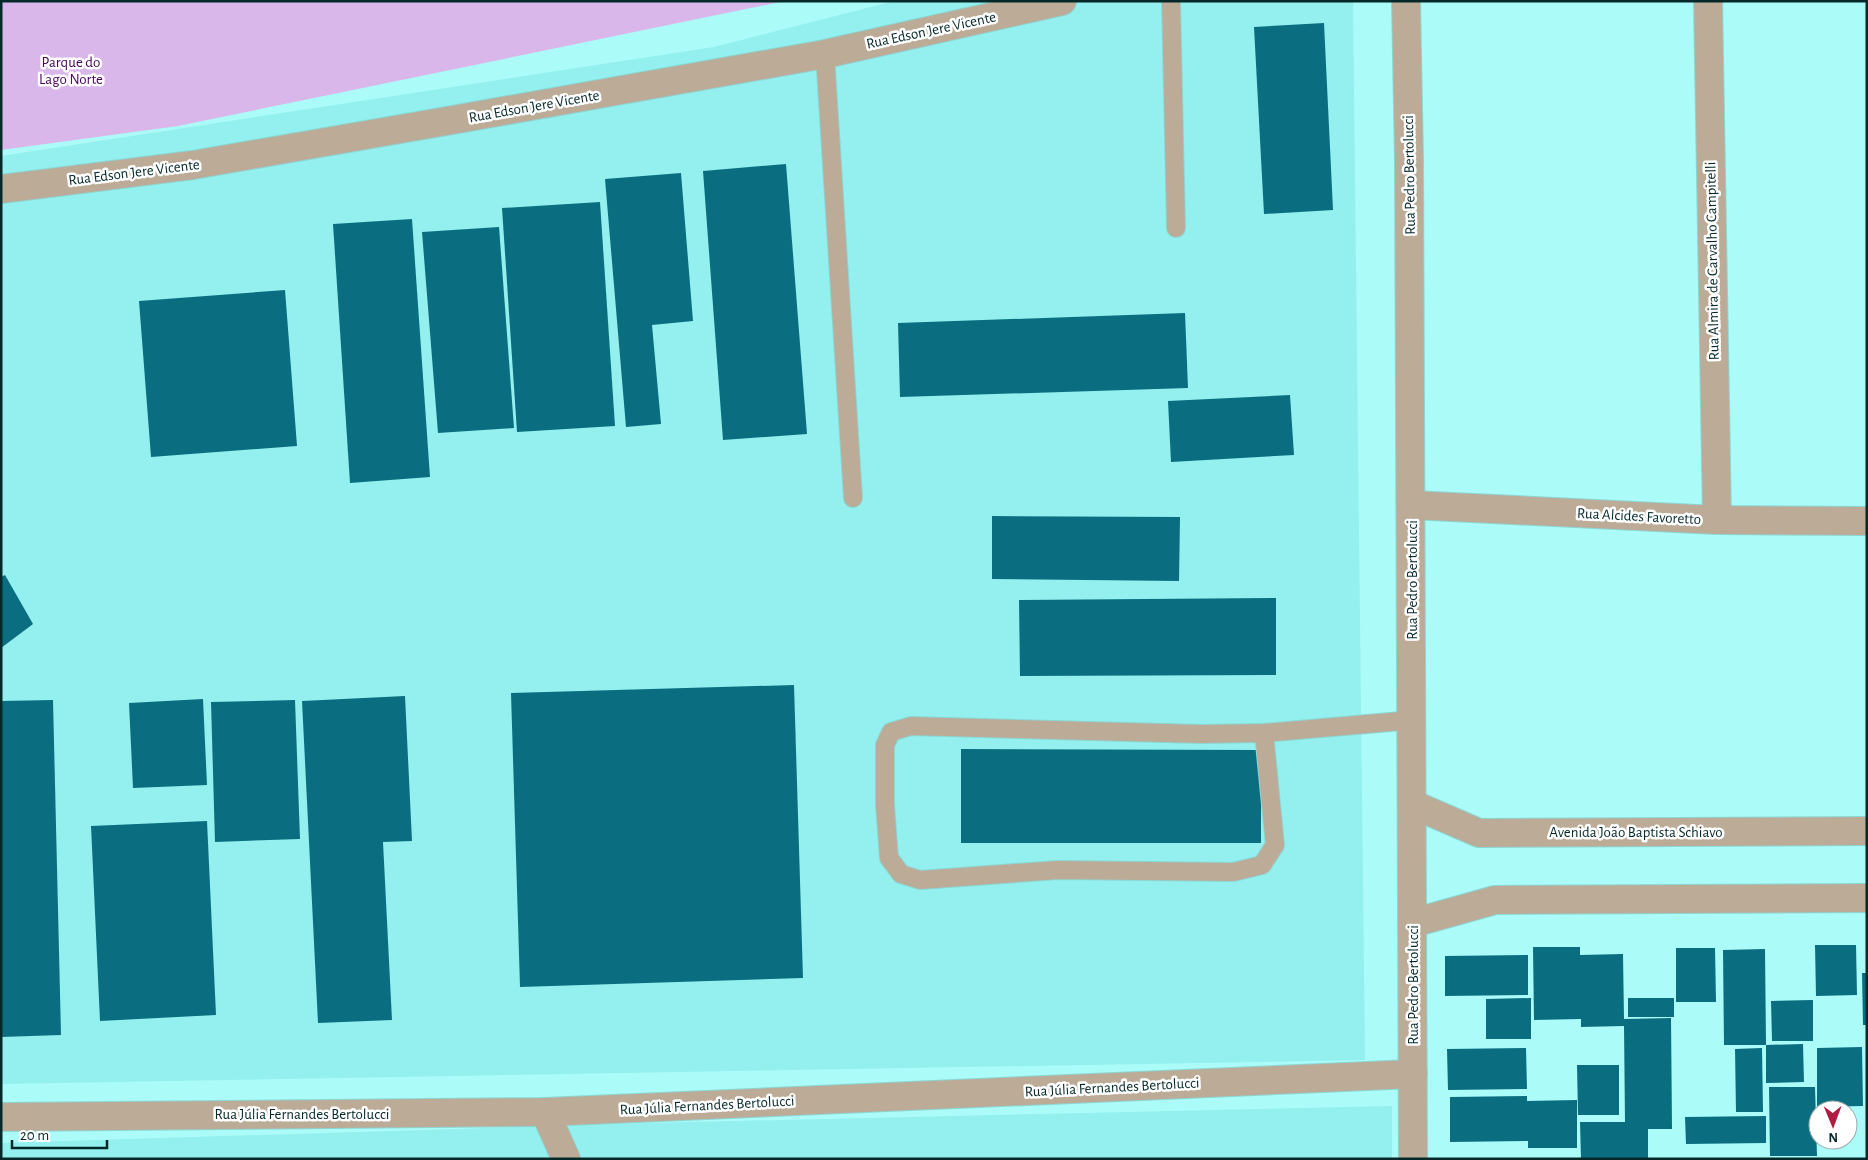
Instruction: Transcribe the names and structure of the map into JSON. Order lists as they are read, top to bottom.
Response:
{
  "streets": {
    "street": [
      "Rua Edson Jere Vicente",
      "Rua Pedro Bertolucci",
      "Rua Almira de Carvalho Campitelli",
      "Rua Alcides Favoretto",
      "Avenida João Baptista Schiavo",
      "Rua Júlia Fernandes Bertolucci"
    ]
  },
  "crossings": [
    ["Rua Pedro Bertolucci", "Rua Alcides Favoretto"],
    ["Rua Pedro Bertolucci", "Avenida João Baptista Schiavo"],
    ["Rua Pedro Bertolucci", "Rua Júlia Fernandes Bertolucci"],
    ["Rua Almira de Carvalho Campitelli", "Rua Alcides Favoretto"]
  ],
  "parks": ["Parque do Lago Norte"],
  "scale_bar": "20 m",
  "north": "bottom"
}
